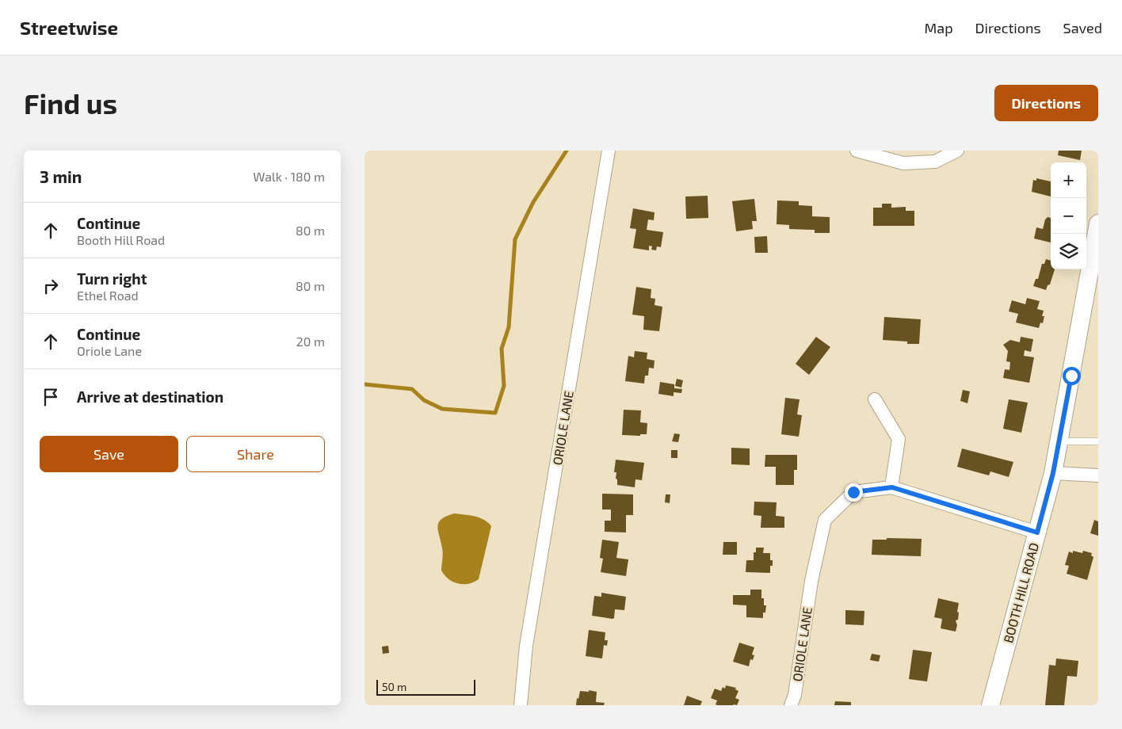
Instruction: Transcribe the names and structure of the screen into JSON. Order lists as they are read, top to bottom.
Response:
{
  "streets": {
    "street": ["ORIOLE LANE", "BOOTH HILL ROAD"]
  },
  "scale_bar": "50 m",
  "page": {
    "header": "Streetwise",
    "nav": ["Map", "Directions", "Saved"],
    "buttons": [
      "Directions",
      ["Save", "Share"]
    ],
    "title": "Find us",
    "heading": ["3 min", "Walk · 180 m"],
    "map_buttons": ["+", "−"],
    "list": [
      ["Continue", "Booth Hill Road", "80 m"],
      ["Turn right", "Ethel Road", "80 m"],
      ["Continue", "Oriole Lane", "20 m"],
      "Arrive at destination"
    ],
    "scale": "50 m"
  }
}
